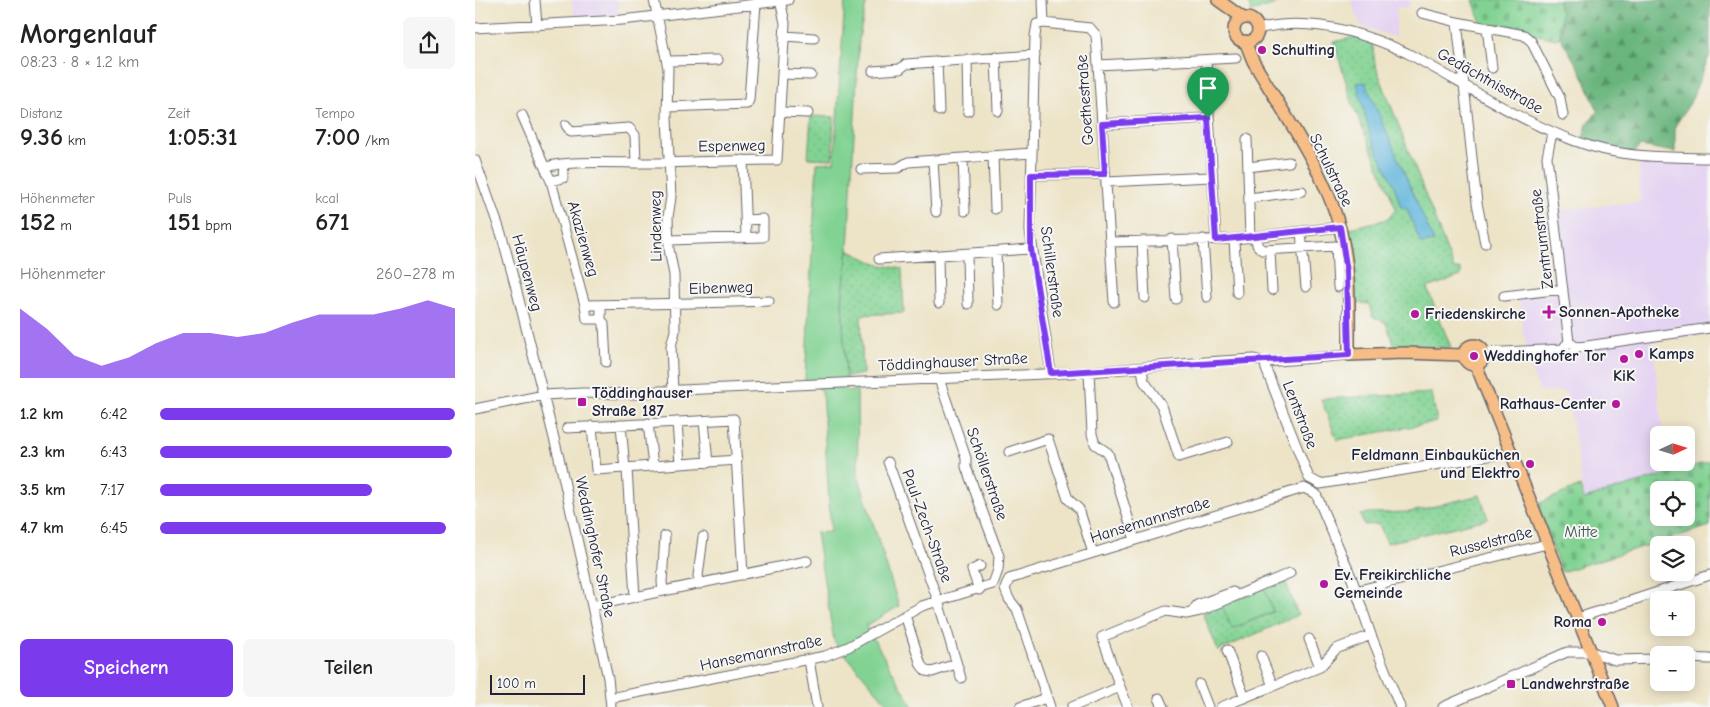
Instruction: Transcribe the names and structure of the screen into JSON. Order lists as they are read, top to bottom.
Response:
{
  "streets": {
    "main road": ["Schulstraße", "Töddinghauser Straße"],
    "street": [
      "Gedächtnisstraße",
      "Goethestraße",
      "Espenweg",
      "Lindenweg",
      "Akazienweg",
      "Zentrumstraße",
      "Schillerstraße",
      "Häupenweg",
      "Eibenweg",
      "Lentstraße",
      "Schöllerstraße",
      "Hansemannstraße",
      "Paul-Zech-Straße",
      "Russelstraße",
      "Weddinghofer Straße"
    ]
  },
  "crossings": [
    ["Gedächtnisstraße", "Schulstraße"],
    ["Gedächtnisstraße", "Zentrumstraße"],
    ["Goethestraße", "Schillerstraße"],
    ["Espenweg", "Lindenweg"],
    ["Schulstraße", "Töddinghauser Straße"],
    ["Lindenweg", "Eibenweg"],
    ["Lindenweg", "Töddinghauser Straße"],
    ["Schillerstraße", "Töddinghauser Straße"],
    ["Häupenweg", "Töddinghauser Straße"],
    ["Häupenweg", "Weddinghofer Straße"],
    ["Töddinghauser Straße", "Lentstraße"],
    ["Töddinghauser Straße", "Schöllerstraße"],
    ["Töddinghauser Straße", "Weddinghofer Straße"],
    ["Schöllerstraße", "Hansemannstraße"],
    ["Hansemannstraße", "Paul-Zech-Straße"],
    ["Hansemannstraße", "Russelstraße"],
    ["Hansemannstraße", "Weddinghofer Straße"]
  ],
  "parks": ["Mitte"],
  "places": {
    "other": [
      "Schulting",
      "Friedenskirche",
      "Kamps",
      "Weddinghofer Tor",
      "KiK",
      "Rathaus-Center",
      "Feldmann Einbauküchen und Elektro",
      "Ev. Freikirchliche Gemeinde",
      "Roma"
    ],
    "health": ["Sonnen-Apotheke"],
    "transit": ["Töddinghauser Straße 187", "Landwehrstraße"]
  },
  "scale_bar": "100 m",
  "north": "right",
  "page": {
    "heading": ["Morgenlauf", "08:23 · 8 × 1.2 km"],
    "stats": [
      ["Distanz", "9.36 km"],
      ["Zeit", "1:05:31"],
      ["Tempo", "7:00 /km"],
      ["Höhenmeter", "152 m"],
      ["Puls", "151 bpm"],
      ["kcal", "671"]
    ],
    "chart": ["Höhenmeter", "260–278 m"],
    "list": [
      {
        "name": "1.2 km",
        "note": "6:42"
      },
      {
        "name": "2.3 km",
        "note": "6:43"
      },
      {
        "name": "3.5 km",
        "note": "7:17"
      },
      {
        "name": "4.7 km",
        "note": "6:45"
      }
    ],
    "map_buttons": ["+", "−"],
    "buttons": ["Speichern", "Teilen"],
    "scale": "100 m"
  }
}
